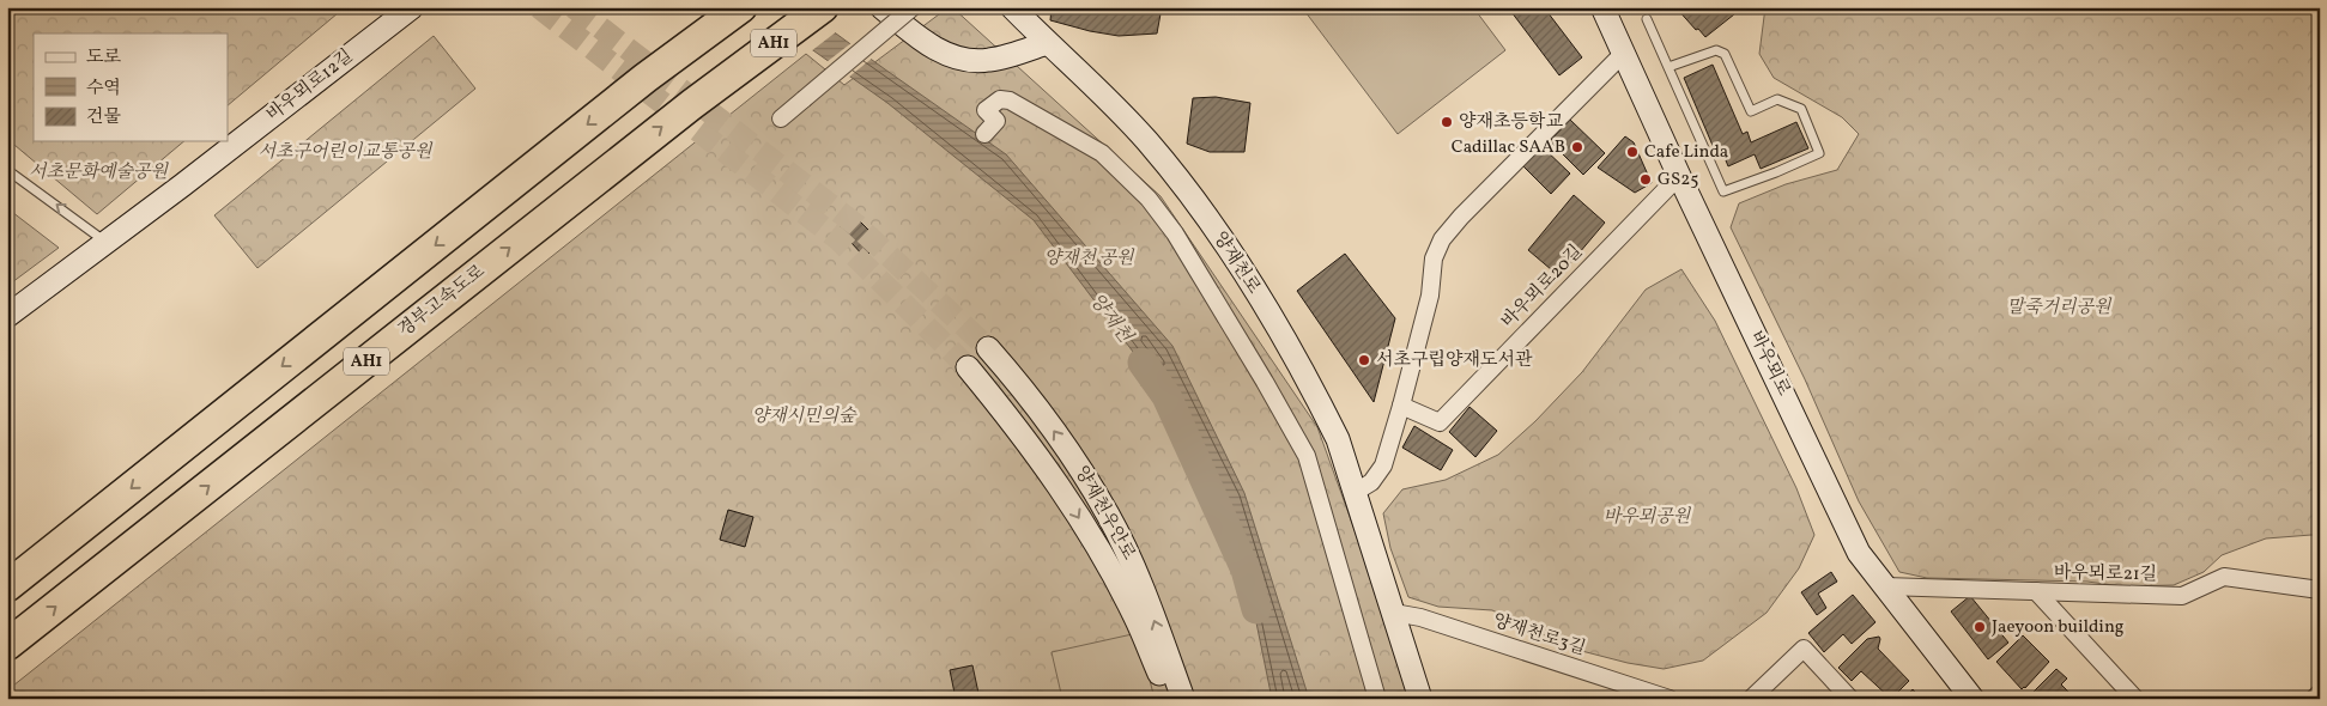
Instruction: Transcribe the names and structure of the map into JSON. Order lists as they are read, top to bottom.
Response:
{
  "streets": {
    "highway": ["AH1", "경부고속도로"],
    "street": [
      "바우뫼로12길",
      "양재천로",
      "바우뫼로20길",
      "바우뫼로",
      "양재천우안로",
      "바우뫼로21길",
      "양재천로3길"
    ]
  },
  "crossings": [
    ["양재천로", "양재천로3길"],
    ["바우뫼로20길", "바우뫼로"],
    ["바우뫼로", "바우뫼로21길"]
  ],
  "water": ["양재천"],
  "parks": [
    "서초구어린이교통공원",
    "서초문화예술공원",
    "양재천 공원",
    "말죽거리공원",
    "양재시민의숲",
    "바우뫼공원"
  ],
  "places": [
    "양재초등학교",
    "Cadillac SAAB",
    "Cafe Linda",
    "GS25",
    "서초구립양재도서관",
    "Jaeyoon building"
  ],
  "legend": ["도로", "수역", "건물"]
}
